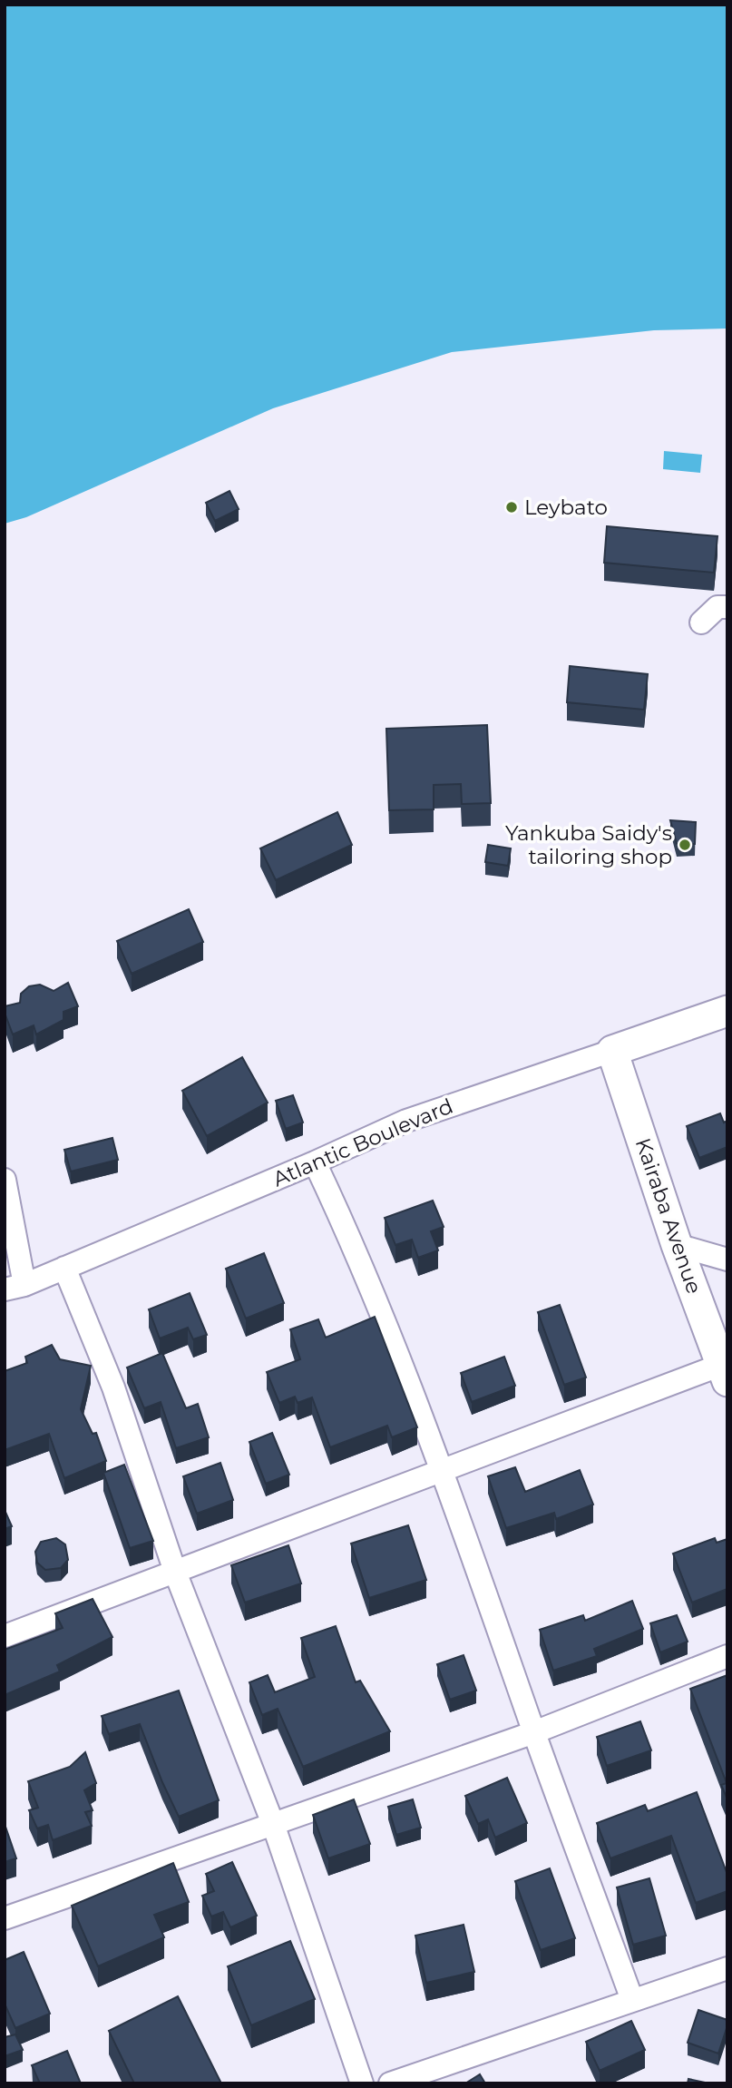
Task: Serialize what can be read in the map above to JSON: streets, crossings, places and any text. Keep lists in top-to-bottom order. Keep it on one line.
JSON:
{"streets":{"street":["Atlantic Boulevard","Kairaba Avenue"]},"crossings":[["Atlantic Boulevard","Kairaba Avenue"]],"places":["Leybato","Yankuba Saidy's tailoring shop"]}
